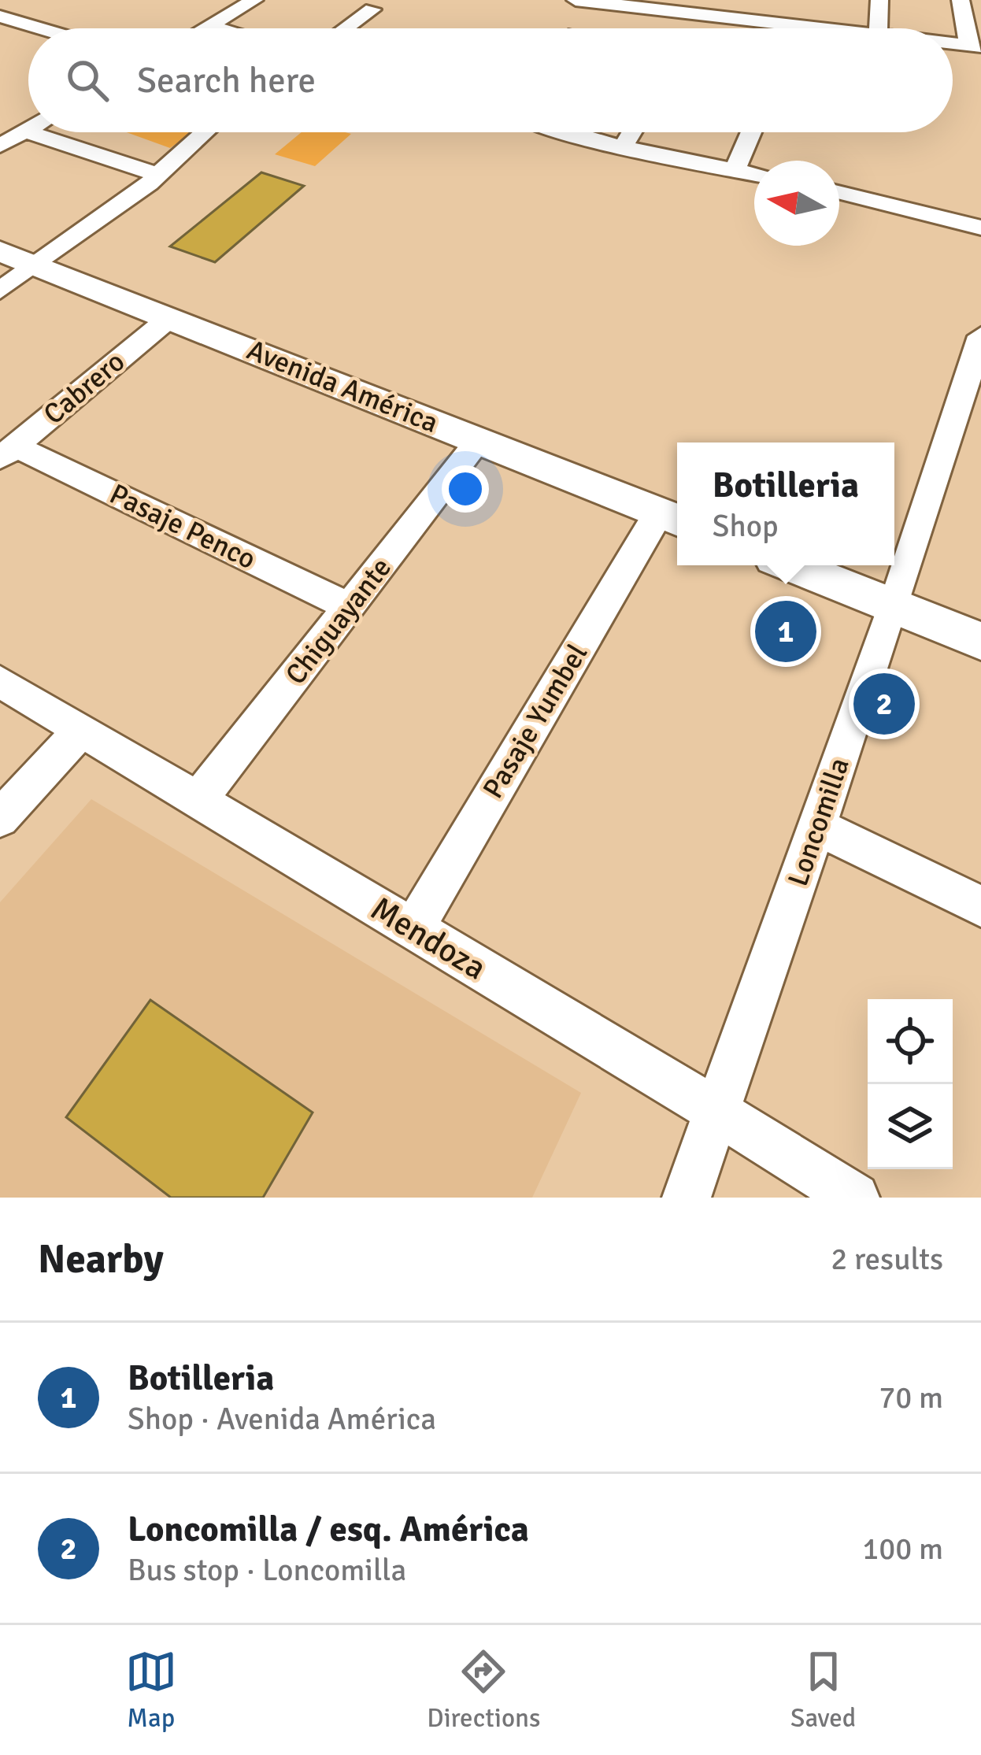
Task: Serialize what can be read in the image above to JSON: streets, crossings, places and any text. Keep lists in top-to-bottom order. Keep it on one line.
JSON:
{"streets":{"main road":["Avenida América"],"street":["Cabrero","Pasaje Penco","Chiguayante","Pasaje Yumbel","Loncomilla","Mendoza"]},"crossings":[["Avenida América","Cabrero"],["Avenida América","Chiguayante"],["Avenida América","Pasaje Yumbel"],["Cabrero","Pasaje Penco"],["Pasaje Penco","Chiguayante"],["Chiguayante","Mendoza"],["Pasaje Yumbel","Mendoza"],["Loncomilla","Mendoza"]],"north":"left","page":{"search":"Search here","popup":["Botilleria","Shop"],"pins":["1","2"],"heading":["Nearby","2 results"],"list":[{"mark":"1","name":"Botilleria","note":"Shop · Avenida América","value":"70 m"},{"mark":"2","name":"Loncomilla / esq. América","note":"Bus stop · Loncomilla","value":"100 m"}],"nav":["Map","Directions","Saved"]}}
